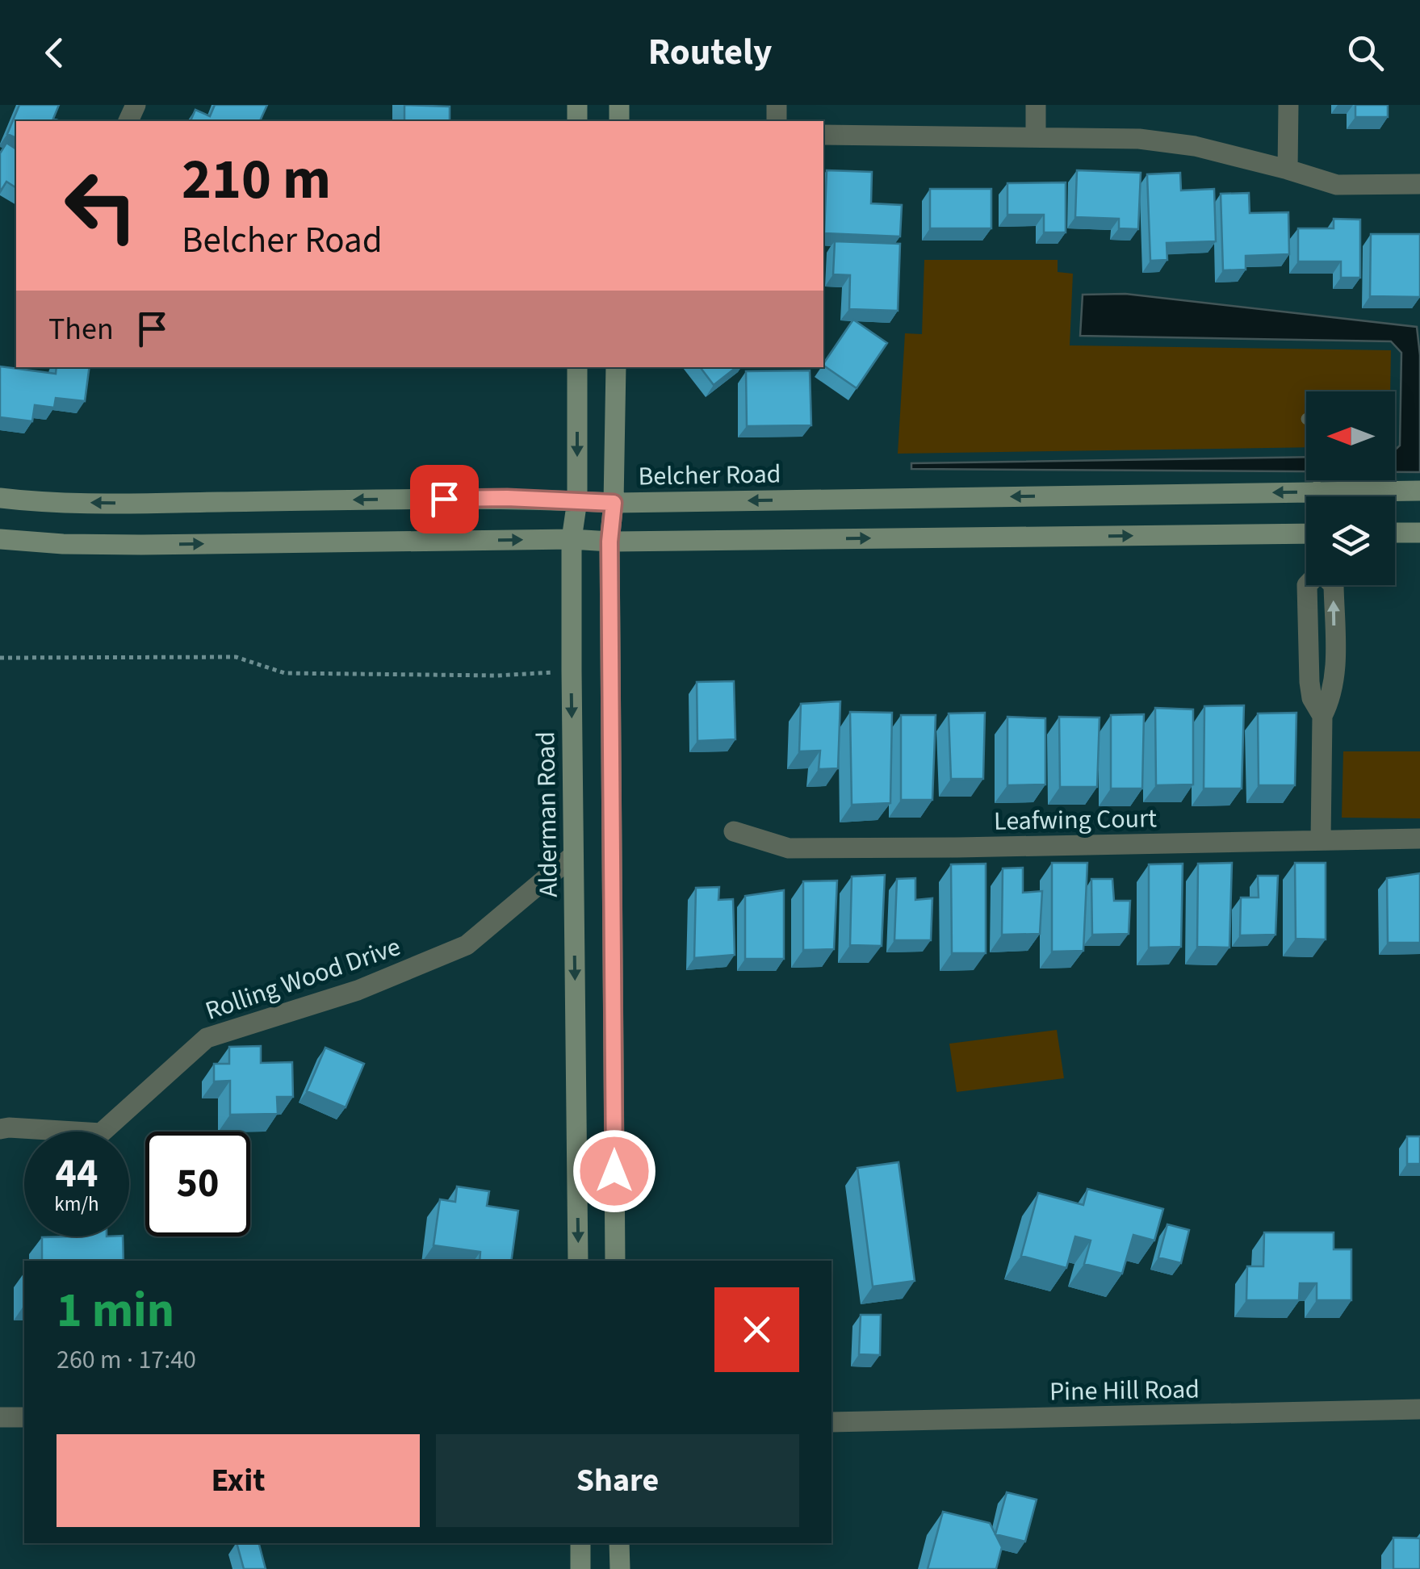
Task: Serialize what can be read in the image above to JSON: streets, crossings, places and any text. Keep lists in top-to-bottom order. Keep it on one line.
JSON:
{"streets":{"main road":["Belcher Road","Alderman Road"],"street":["Leafwing Court","Rolling Wood Drive","Pine Hill Road"]},"crossings":[["Belcher Road","Alderman Road"],["Alderman Road","Rolling Wood Drive"]],"north":"left","page":{"header":"Routely","turn":["210 m","Belcher Road"],"then":"Then","speed":"44 km/h","limit":"50","heading":["1 min","260 m · 17:40"],"buttons":["Exit","Share"]}}
